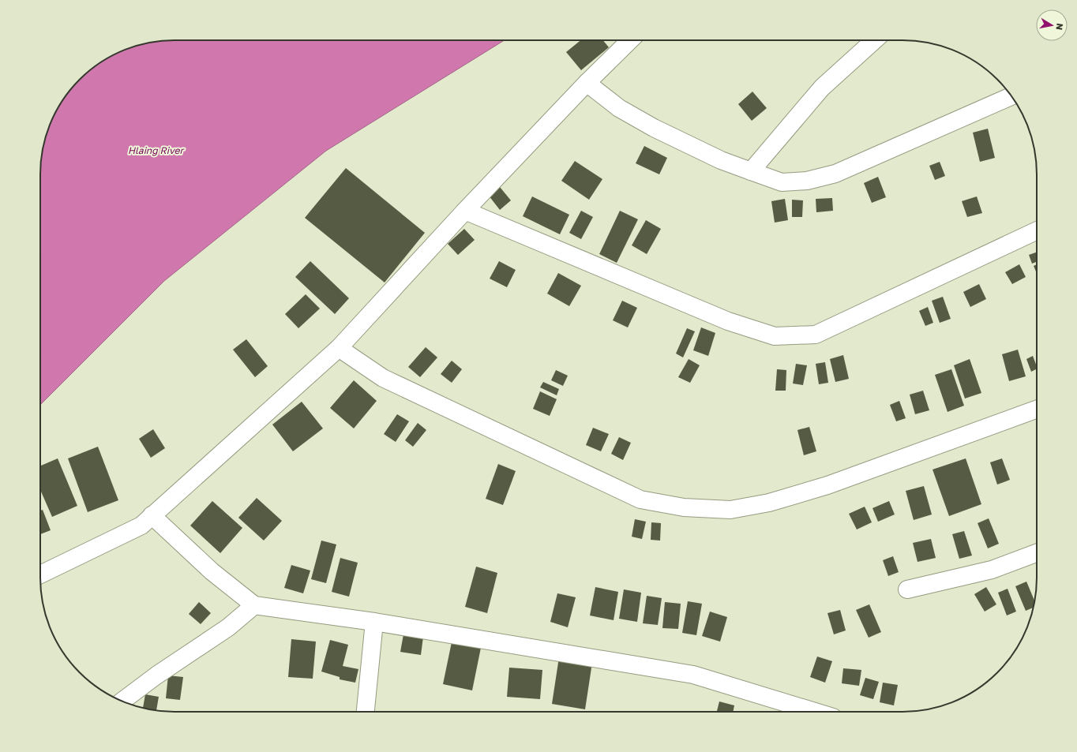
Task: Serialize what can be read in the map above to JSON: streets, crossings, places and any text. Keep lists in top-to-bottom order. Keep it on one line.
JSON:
{"water":["Hlaing River"],"north":"right"}
